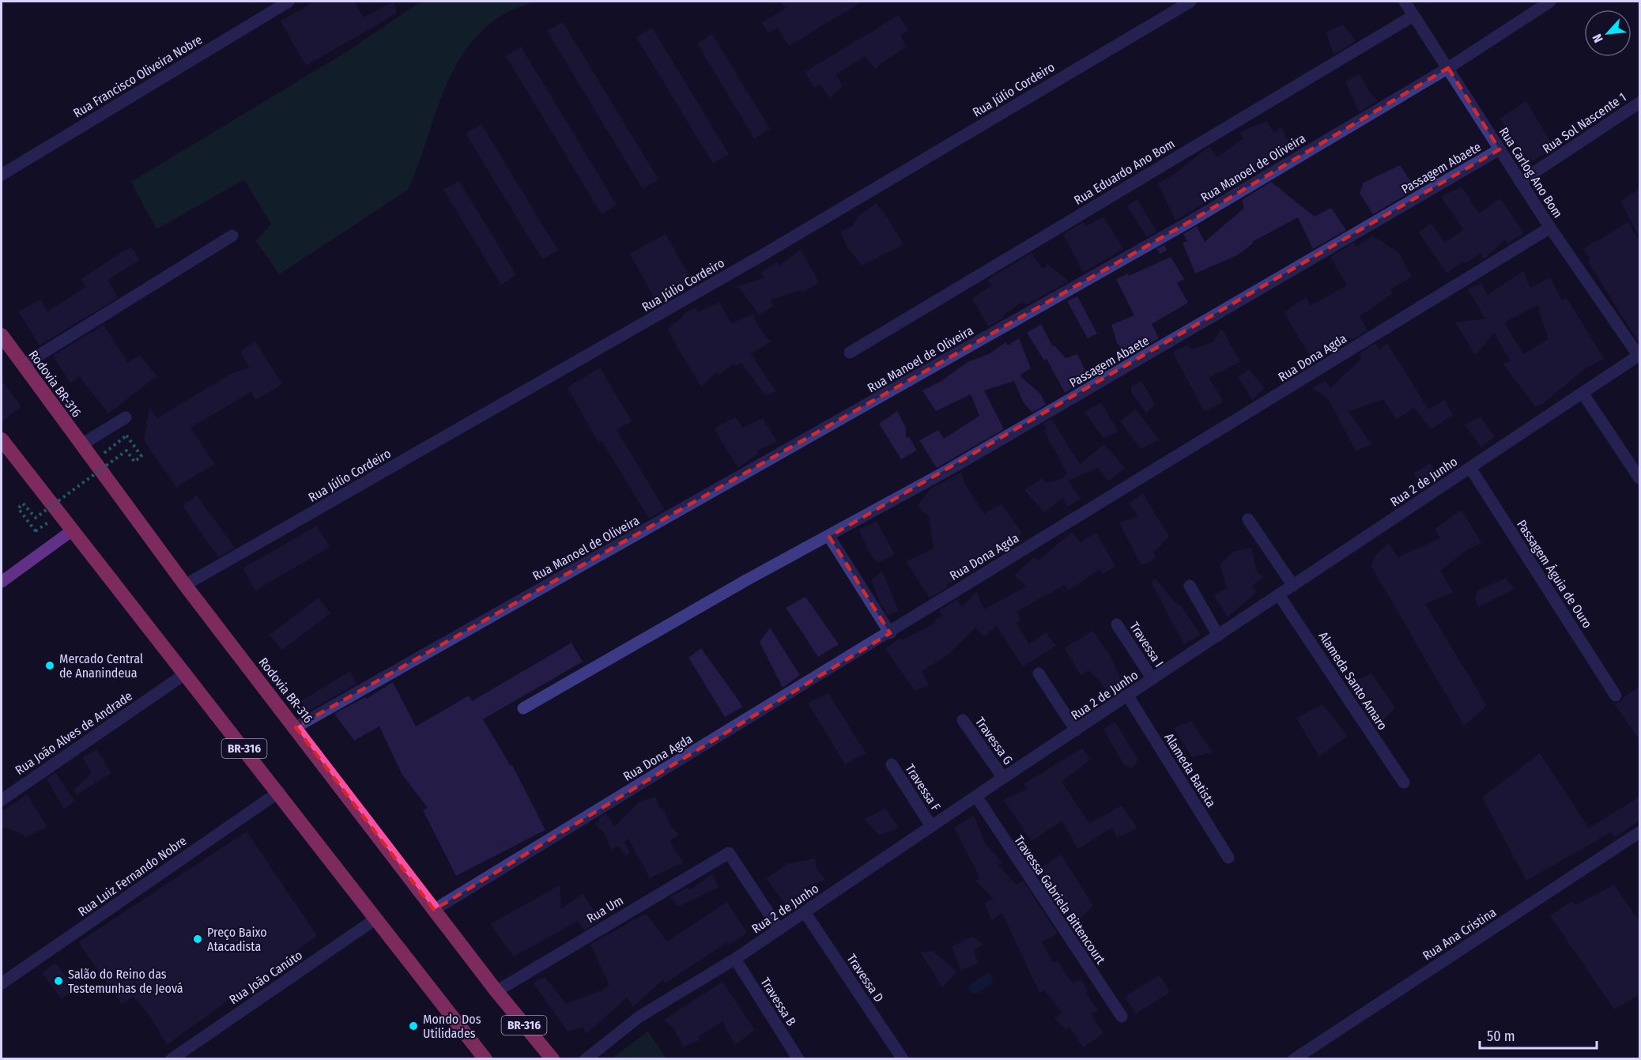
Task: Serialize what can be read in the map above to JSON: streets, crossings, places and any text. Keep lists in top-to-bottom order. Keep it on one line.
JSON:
{"streets":{"highway":["Rodovia BR-316","BR-316"],"street":["Rua Francisco Oliveira Nobre","Rua Júlio Cordeiro","Rua Sol Nascente 1","Rua Manoel de Oliveira","Passagem Abaete","Rua Eduardo Ano Bom","Rua Carlog Ano Bom","Rua Dona Agda","Rua 2 de Junho","Passagem Águia de Ouro","Travessa I","Alameda Santo Amaro","Rua João Alves de Andrade","Travessa G","Alameda Batista","Travessa F","Rua Luiz Fernando Nobre","Travessa Gabriela Bittencourt","Rua Um","Rua Ana Cristina","Rua João Canúto","Travessa D","Travessa B"]},"crossings":[["Rua Júlio Cordeiro","Rodovia BR-316"],["Rua Sol Nascente 1","Rua Carlog Ano Bom"],["Rua Manoel de Oliveira","Rua Carlog Ano Bom"],["Rua Manoel de Oliveira","Rodovia BR-316"],["Passagem Abaete","Rua Carlog Ano Bom"],["Rua Eduardo Ano Bom","Rua Carlog Ano Bom"],["Rua Carlog Ano Bom","Rua Dona Agda"],["Rua Carlog Ano Bom","Rua 2 de Junho"],["Rua Dona Agda","Rodovia BR-316"],["Rodovia BR-316","Rua Um"],["Rua 2 de Junho","Passagem Águia de Ouro"],["Rua 2 de Junho","Travessa I"],["Rua 2 de Junho","Alameda Santo Amaro"],["Rua 2 de Junho","Travessa G"],["Rua 2 de Junho","Alameda Batista"],["Rua 2 de Junho","Travessa F"],["Rua 2 de Junho","Travessa Gabriela Bittencourt"],["Rua 2 de Junho","Rua Um"],["Rua 2 de Junho","Travessa D"],["Rua 2 de Junho","Travessa B"],["Rua João Alves de Andrade","BR-316"],["BR-316","Rua Luiz Fernando Nobre"],["BR-316","Rua João Canúto"]],"places":["Mercado Central de Ananindeua","Preço Baixo Atacadista","Salão do Reino das Testemunhas de Jeová","Mondo Dos Utilidades"],"scale_bar":"50 m","north":"bottom left"}
